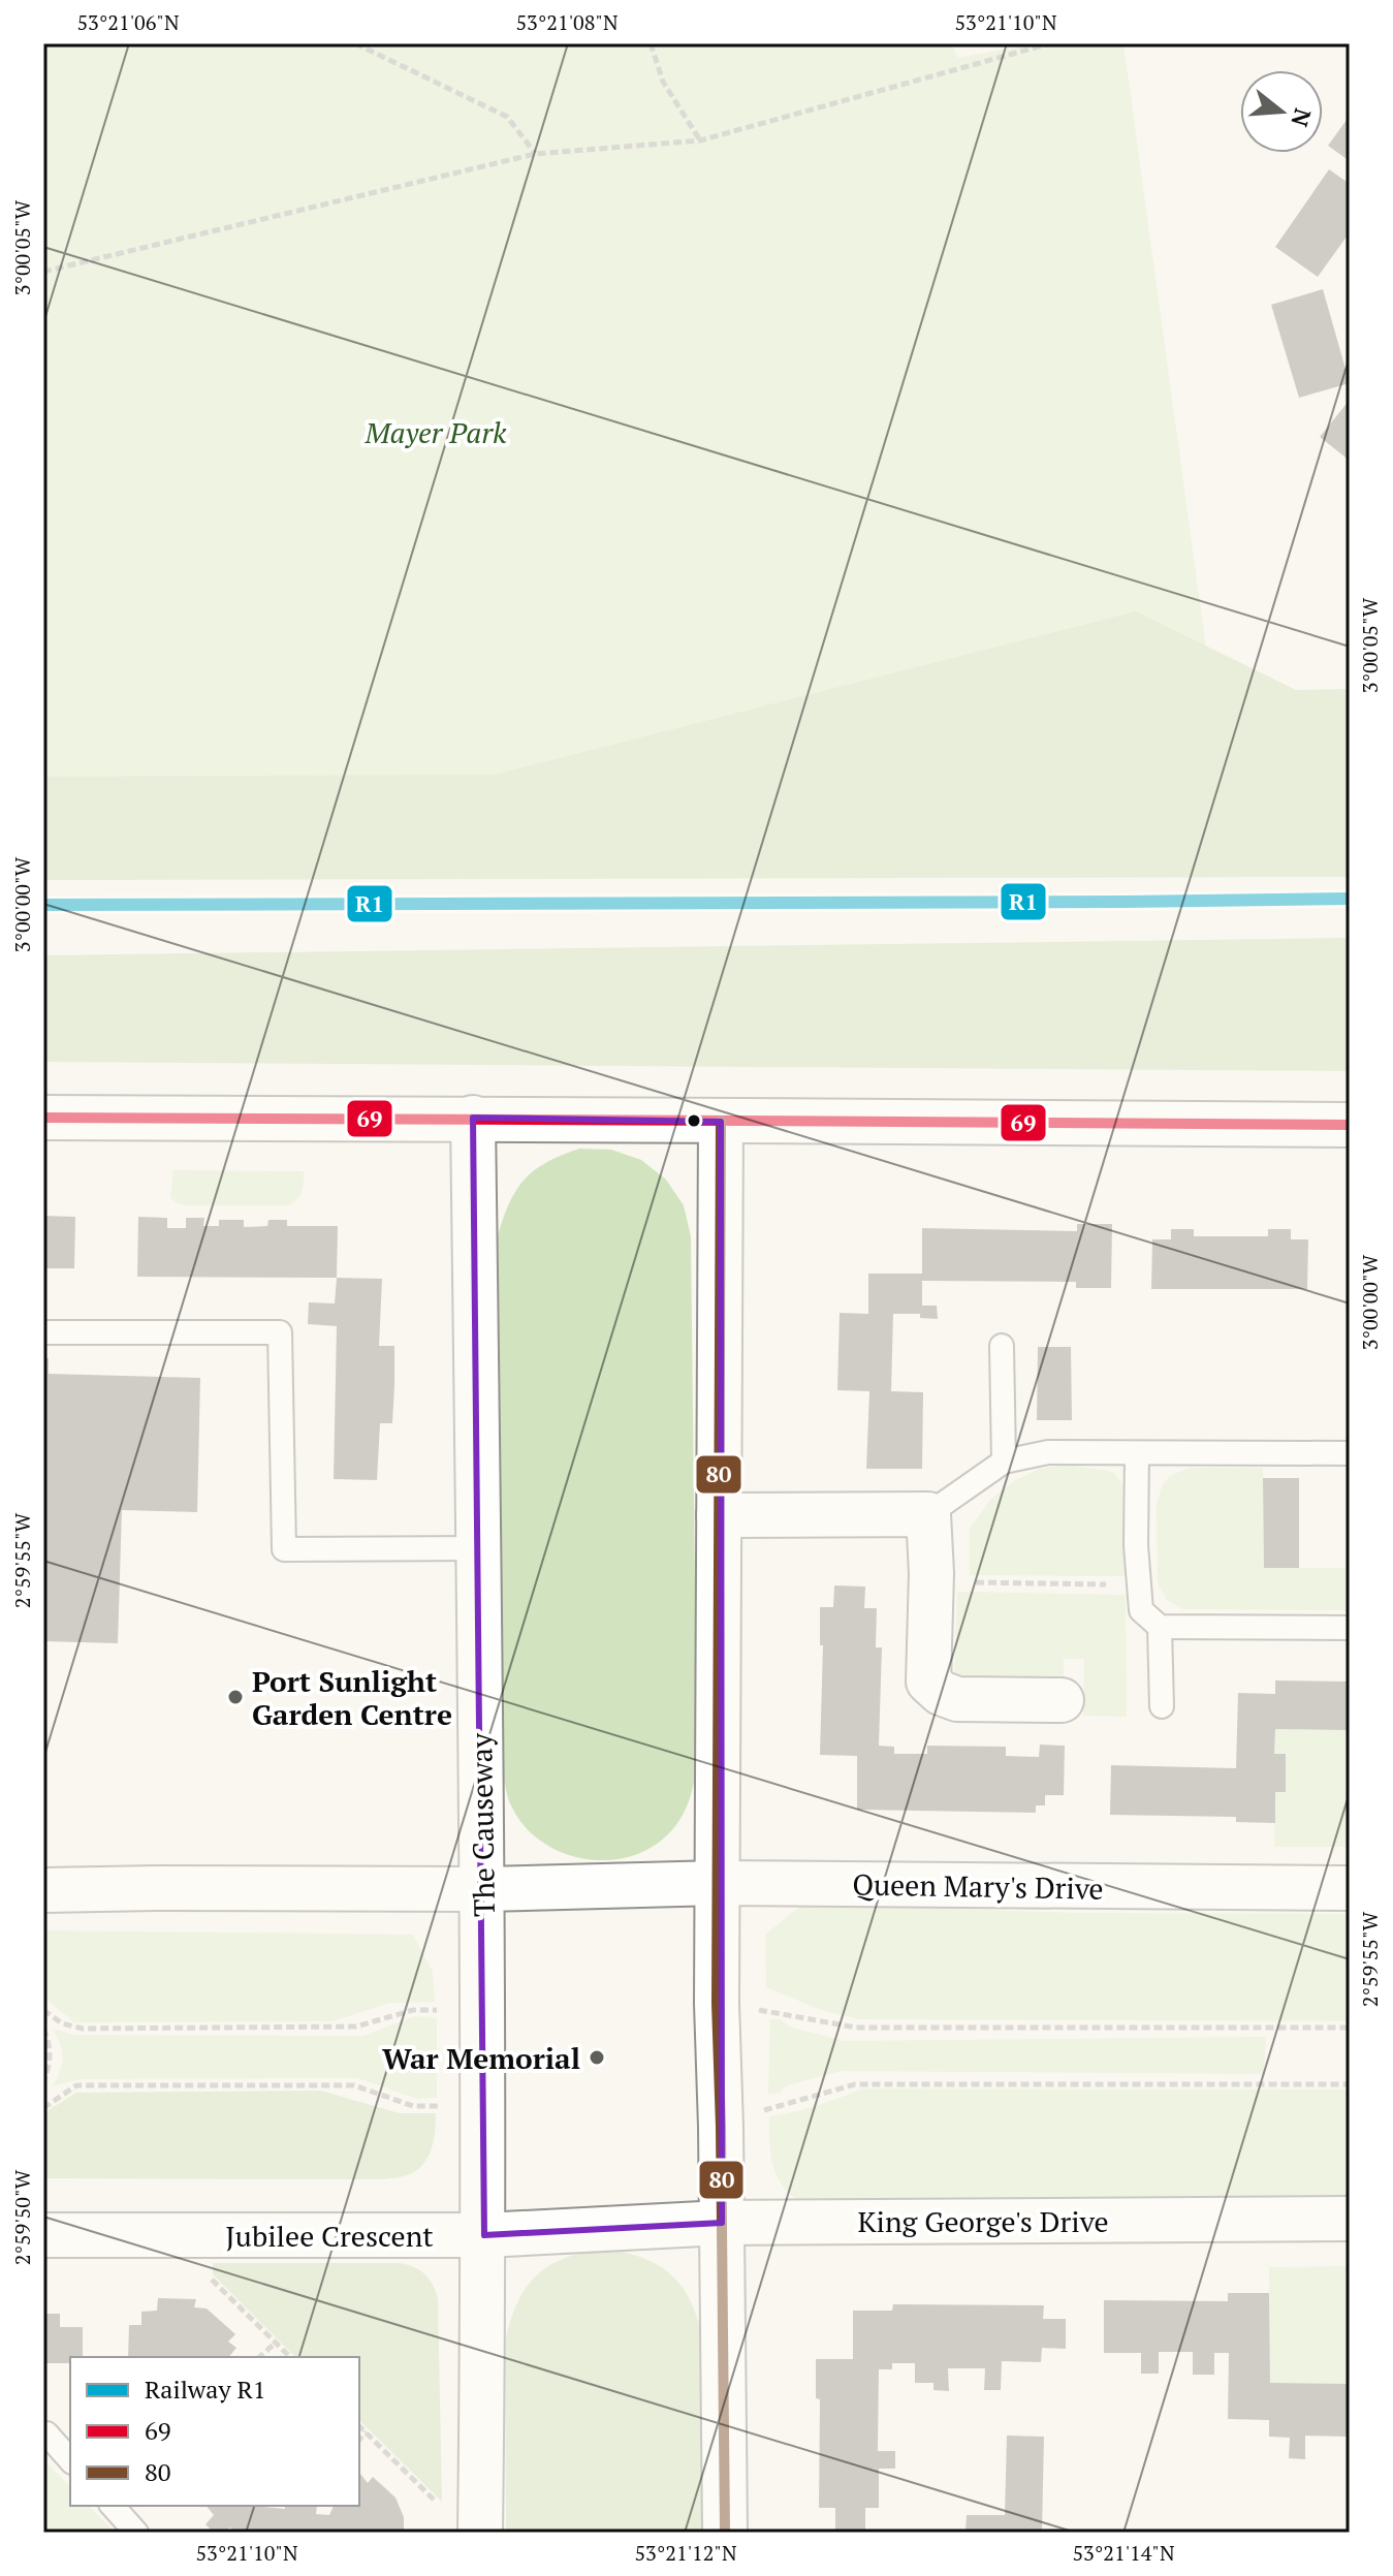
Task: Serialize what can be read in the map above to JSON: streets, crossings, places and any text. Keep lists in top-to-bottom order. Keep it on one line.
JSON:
{"streets":{"street":["The Causeway","Queen Mary's Drive","King George's Drive","Jubilee Crescent"]},"crossings":[["The Causeway","Queen Mary's Drive"],["The Causeway","Jubilee Crescent"],["King George's Drive","Jubilee Crescent"]],"parks":["Mayer Park"],"places":["Port Sunlight Garden Centre","War Memorial"],"lines":["rail line R1","transit line 69","transit line 80"],"legend":["Railway R1","69","80"],"north":"right","coordinates":["53°21'06\"N","53°21'08\"N","53°21'10\"N","3°00'05\"W","3°00'00\"W","2°59'55\"W","2°59'50\"W","53°21'12\"N","53°21'14\"N"]}
